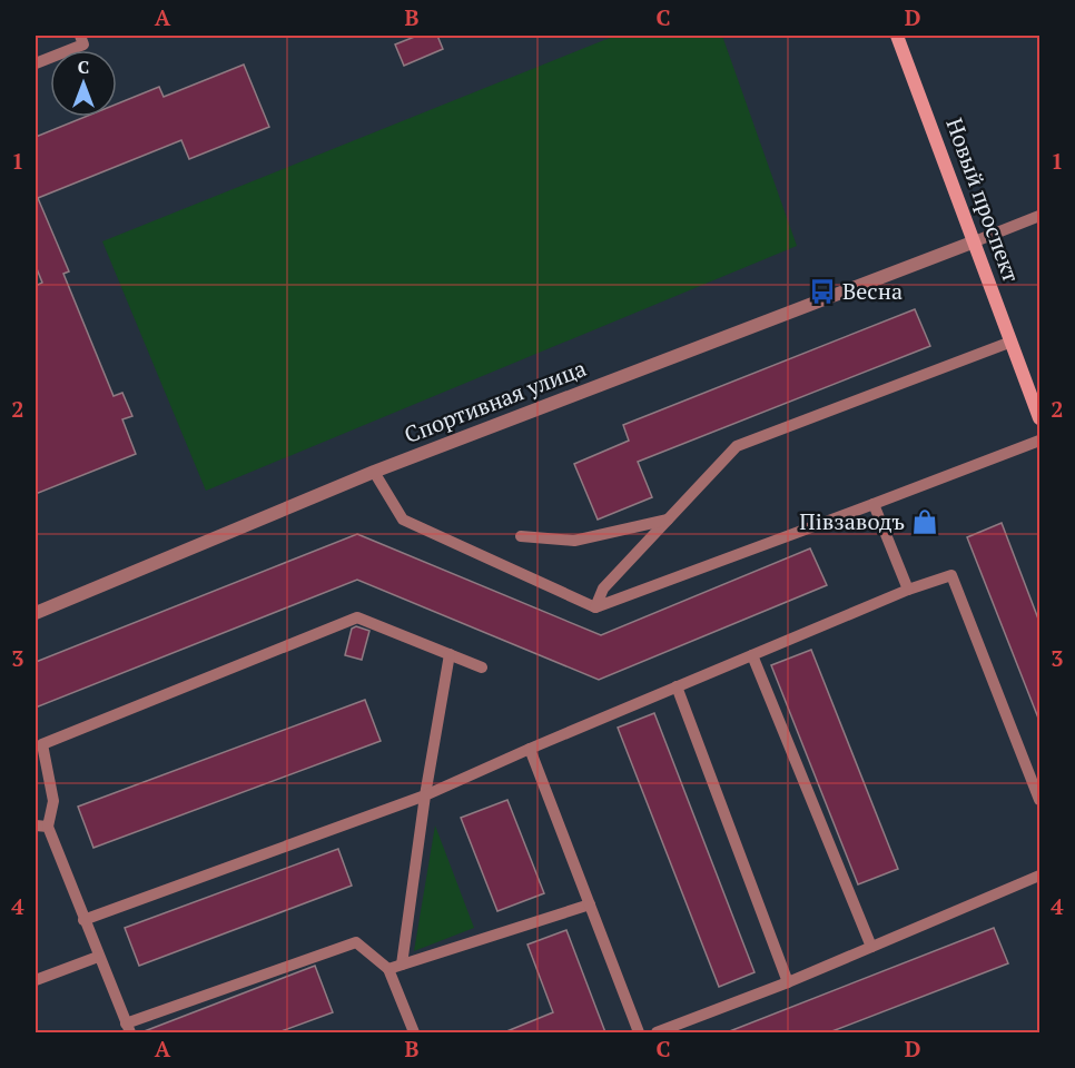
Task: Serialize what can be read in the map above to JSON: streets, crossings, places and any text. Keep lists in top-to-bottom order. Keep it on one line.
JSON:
{"streets":{"street":["Новый проспект","Спортивная улица"]},"crossings":[["Новый проспект","Спортивная улица"]],"places":{"bus stop":["Весна"],"shop":["Півзаводъ"]},"north":"top","grid":{"columns":["A","B","C","D"],"rows":["1","2","3","4"]}}
